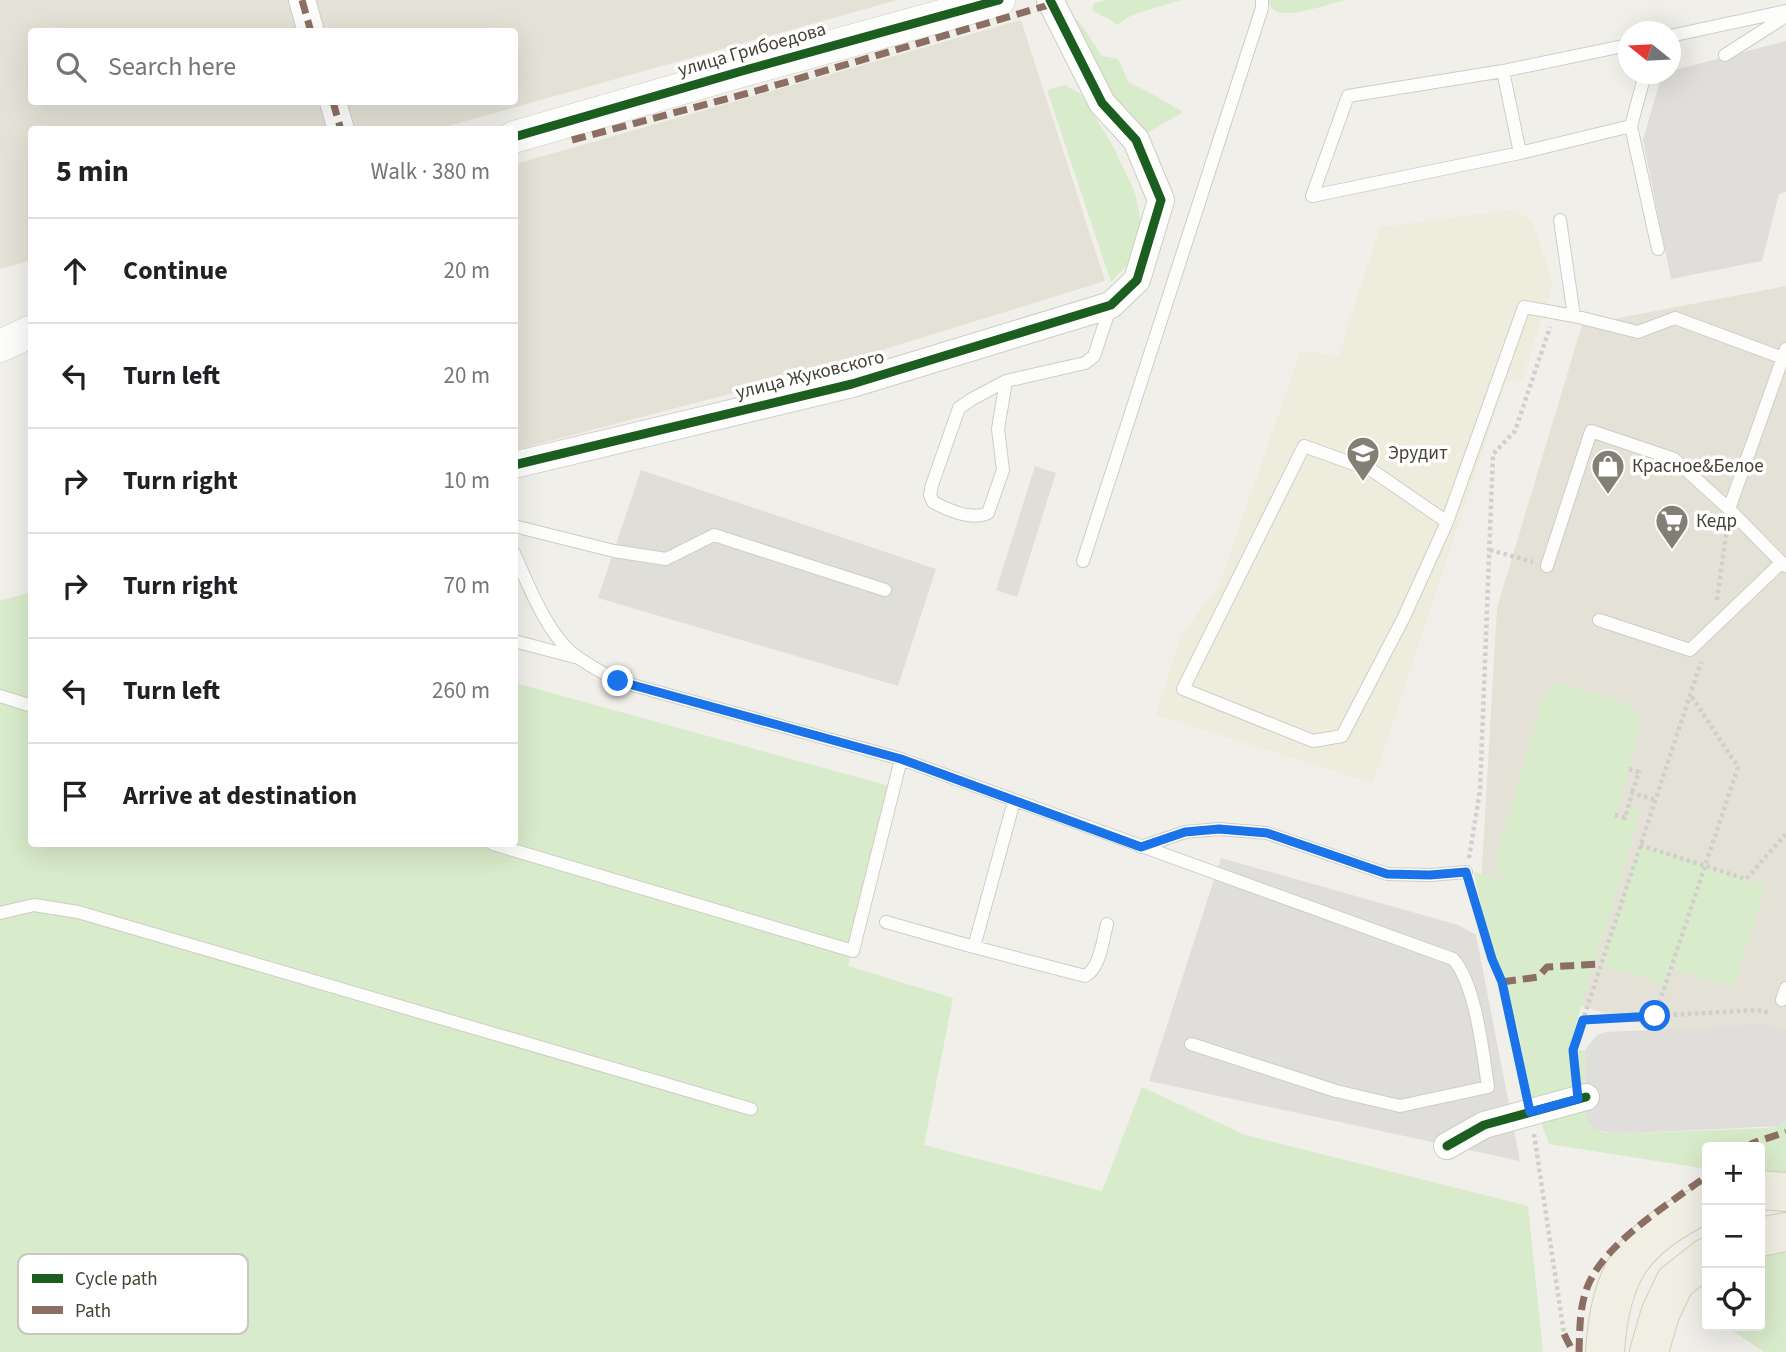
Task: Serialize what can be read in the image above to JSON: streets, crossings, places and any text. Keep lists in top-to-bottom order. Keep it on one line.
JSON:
{"streets":{"street":["улица Грибоедова","улица Жуковского"]},"places":{"school or university":["Эрудит"],"shop":["Красное&Белое"],"supermarket":["Кедр"]},"legend":["Cycle path","Path"],"north":"left","page":{"search":"Search here","heading":["5 min","Walk · 380 m"],"list":[["Continue","20 m"],["Turn left","20 m"],["Turn right","10 m"],["Turn right","70 m"],["Turn left","260 m"],"Arrive at destination"],"map_buttons":["+","−"]}}
